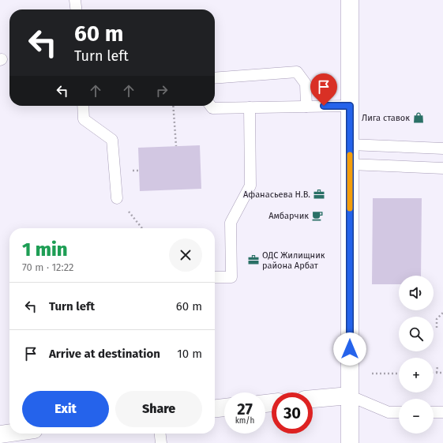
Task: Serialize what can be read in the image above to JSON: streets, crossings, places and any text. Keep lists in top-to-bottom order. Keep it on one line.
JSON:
{"places":{"shop":["Лига ставок"],"office":["Афанасьева Н.В.","ОДС Жилищник района Арбат"],"cafe":["Амбарчик"]},"page":{"turn":["60 m","Turn left"],"heading":["1 min","70 m · 12:22"],"map_buttons":["+","−"],"list":[{"name":"Turn left","value":"60 m"},{"name":"Arrive at destination","value":"10 m"}],"buttons":["Exit","Share"],"speed":"27 km/h","limit":"30"}}
